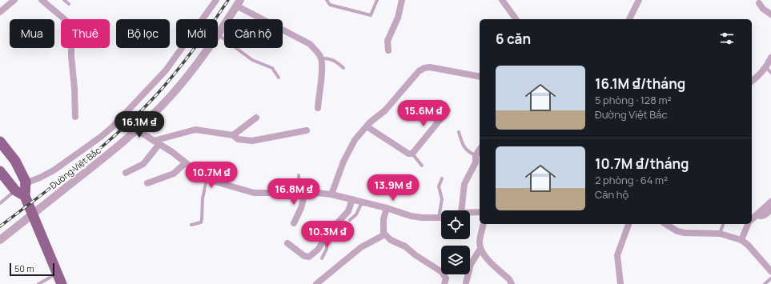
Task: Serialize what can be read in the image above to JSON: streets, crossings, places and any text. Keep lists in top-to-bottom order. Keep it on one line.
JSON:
{"streets":{"street":["Đường Việt Bắc"]},"scale_bar":"50 m","page":{"chip":["Mua","Thuê","Bộ lọc","Mới","Căn hộ"],"heading":"6 căn","list":[{"name":"16.1M ₫/tháng","note":"5 phòng · 128 m² · Đường Việt Bắc"},{"name":"10.7M ₫/tháng","note":"2 phòng · 64 m² · Căn hộ"}],"price":["15.6M ₫","16.1M ₫","10.7M ₫","13.9M ₫","16.8M ₫","10.3M ₫"],"scale":"50 m"}}
